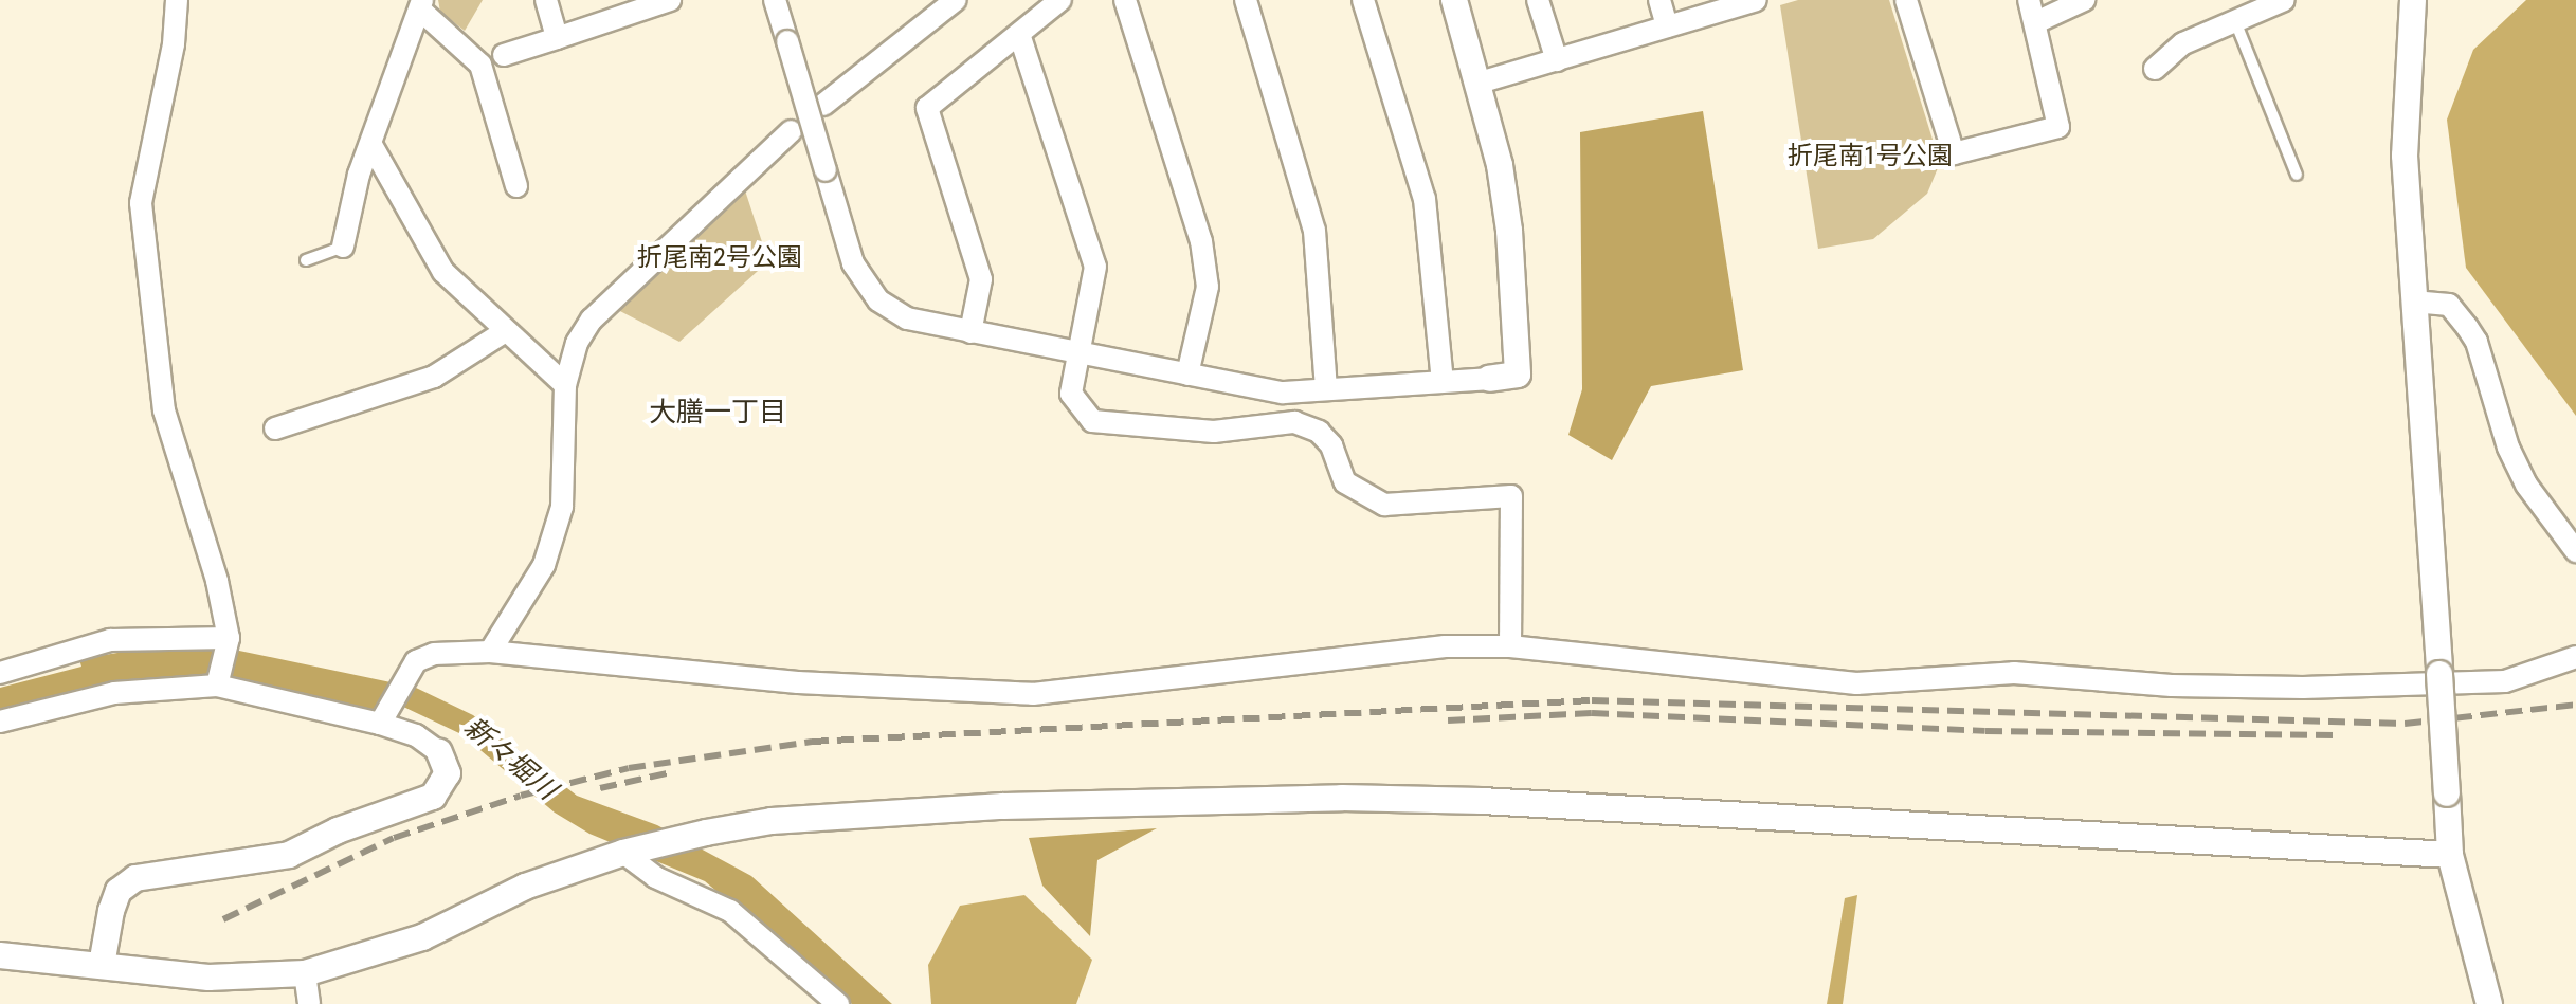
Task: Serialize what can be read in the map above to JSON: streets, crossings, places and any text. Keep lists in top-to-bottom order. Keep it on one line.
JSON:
{"districts":["大膳一丁目"],"water":["新々堀川"],"parks":["折尾南1号公園","折尾南2号公園"]}
